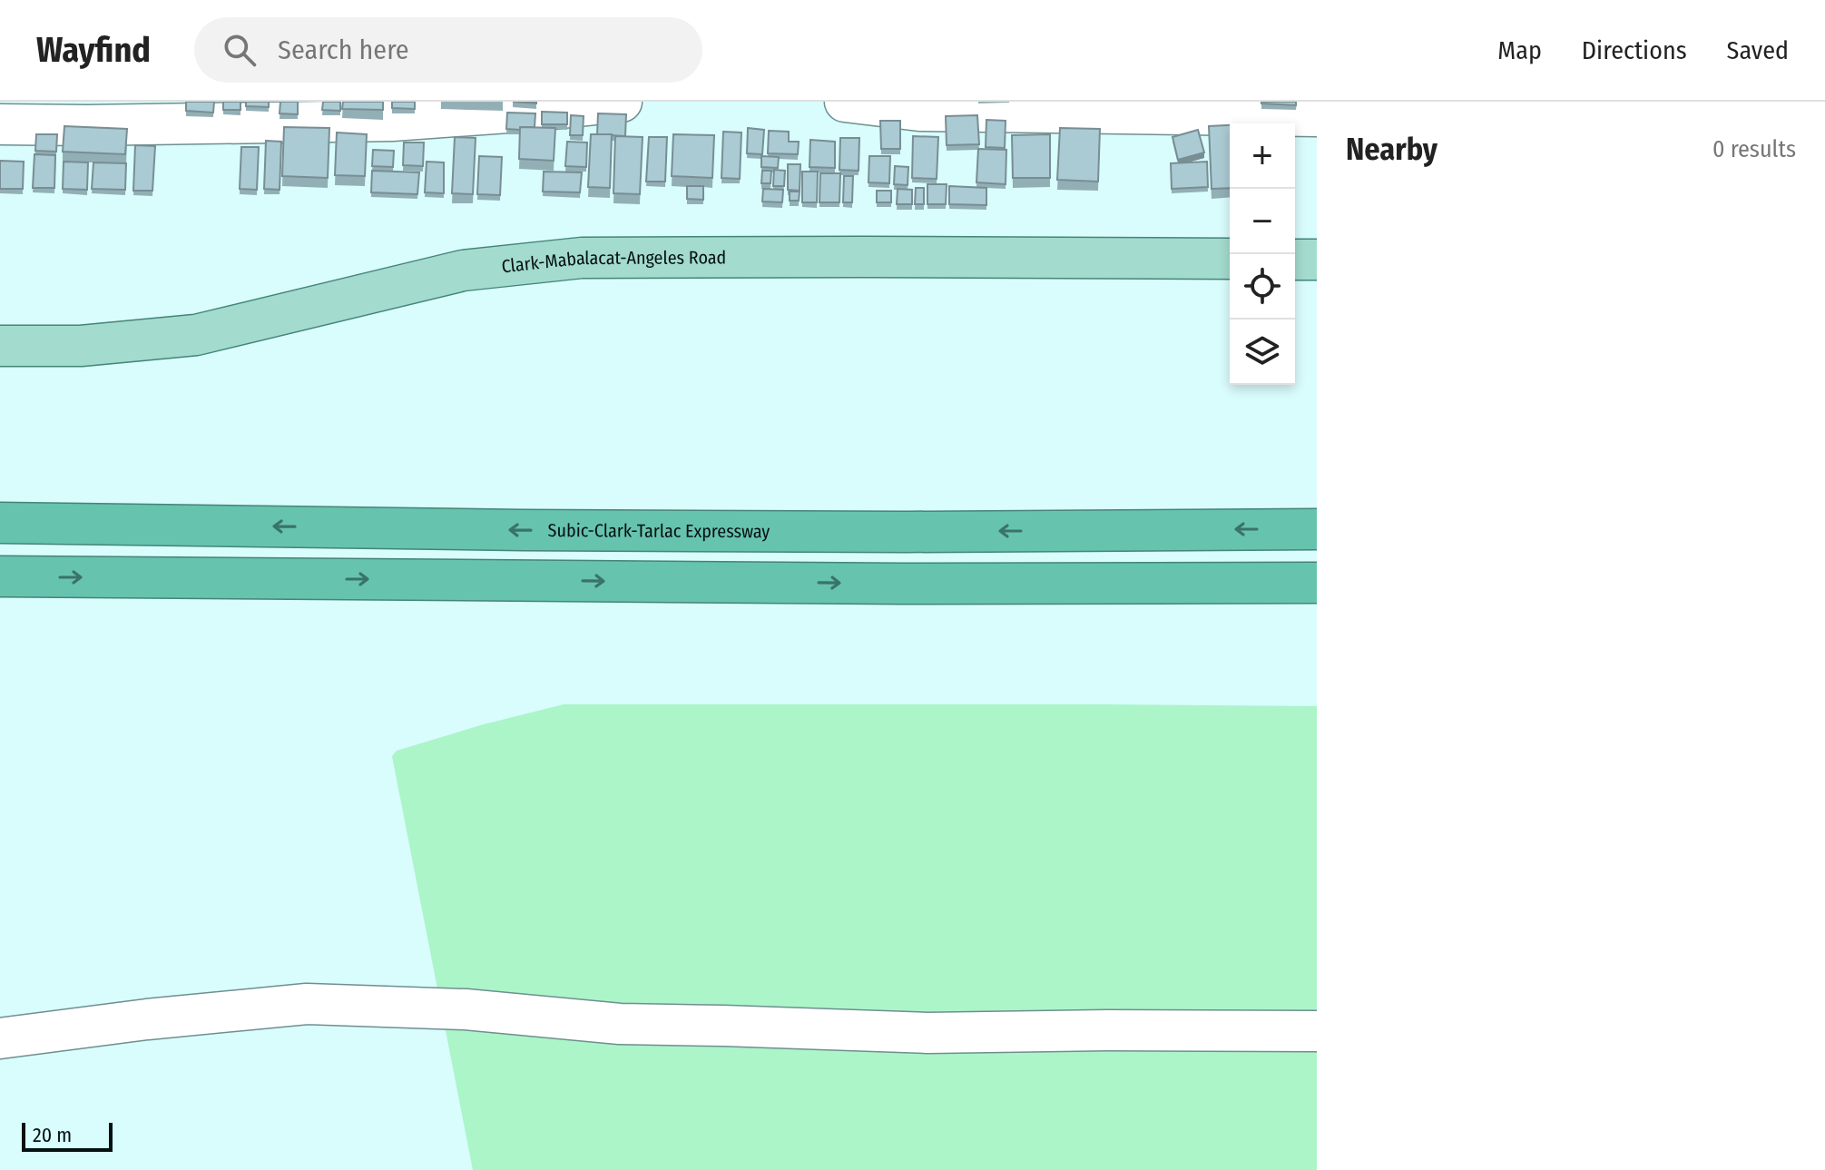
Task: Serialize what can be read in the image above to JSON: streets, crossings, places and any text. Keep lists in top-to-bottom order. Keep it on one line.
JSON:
{"streets":{"highway":["Subic-Clark-Tarlac Expressway"],"main road":["Clark-Mabalacat-Angeles Road"]},"scale_bar":"20 m","page":{"header":"Wayfind","search":"Search here","nav":["Map","Directions","Saved"],"heading":["Nearby","0 results"],"map_buttons":["+","−"],"scale":"20 m"}}
